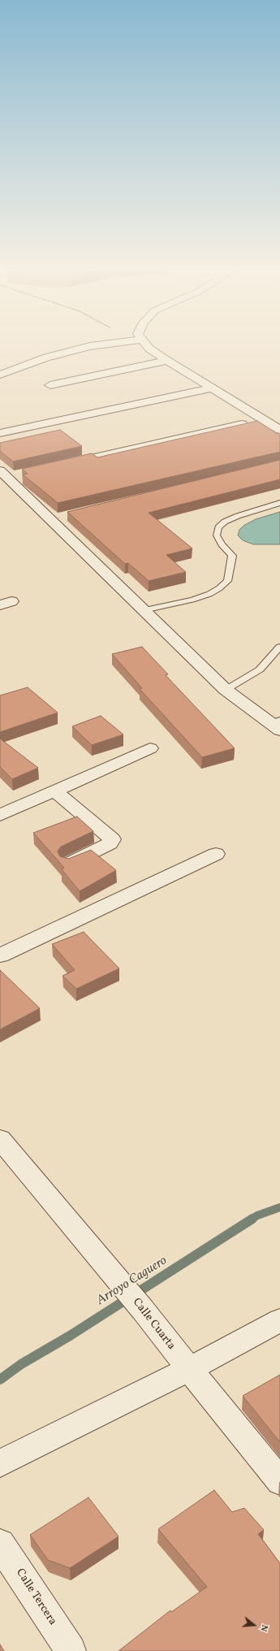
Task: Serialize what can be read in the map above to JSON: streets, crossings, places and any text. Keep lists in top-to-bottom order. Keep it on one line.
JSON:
{"streets":{"street":["Calle Cuarta","Calle Tercera"]},"water":["Arroyo Caguero"],"north":"right"}
